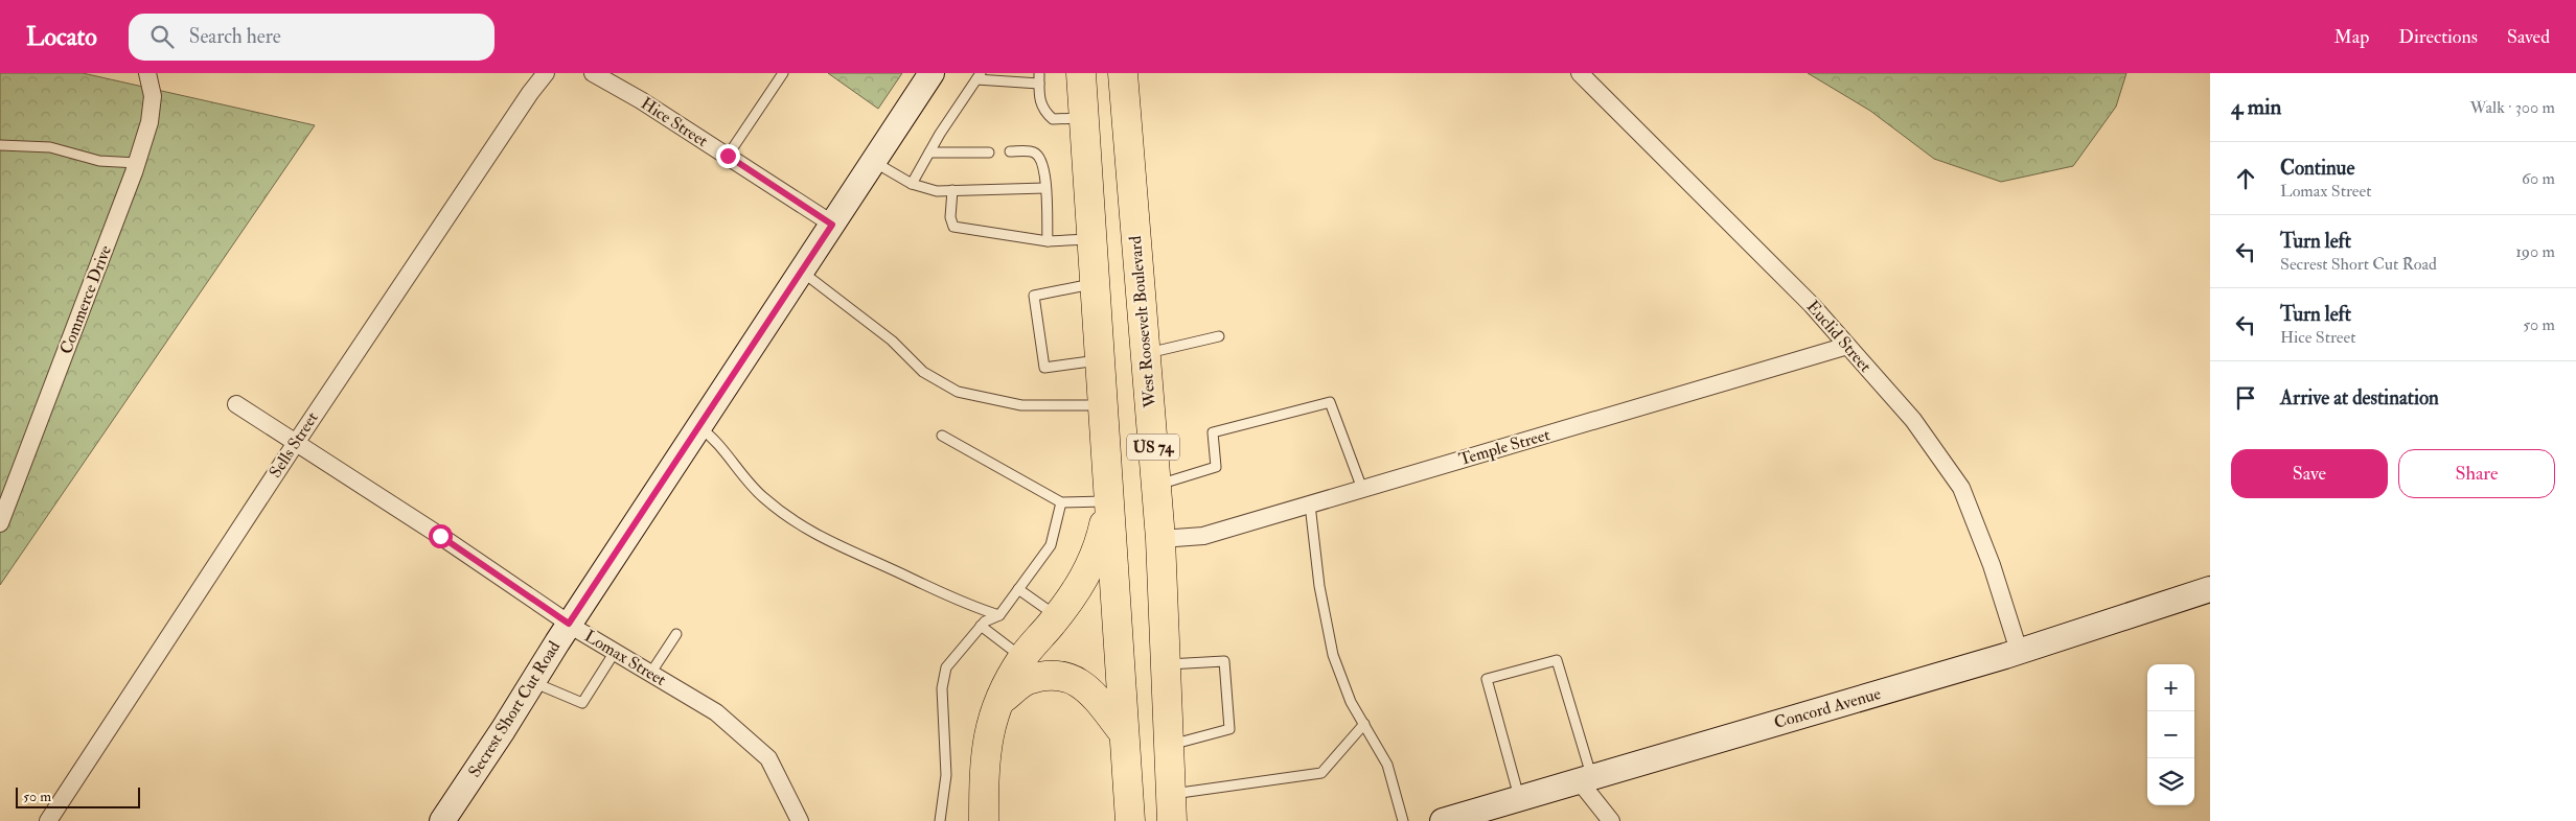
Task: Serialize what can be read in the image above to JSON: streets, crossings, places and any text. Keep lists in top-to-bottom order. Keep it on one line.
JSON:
{"streets":{"highway":["West Roosevelt Boulevard","US 74"],"street":["Hice Street","Commerce Drive","Euclid Street","Sells Street","Temple Street","Lomax Street","Concord Avenue","Secrest Short Cut Road"]},"crossings":[["Hice Street","Secrest Short Cut Road"],["West Roosevelt Boulevard","Temple Street"],["Euclid Street","Temple Street"],["Euclid Street","Concord Avenue"],["Sells Street","Lomax Street"],["Lomax Street","Secrest Short Cut Road"]],"scale_bar":"50 m","page":{"header":"Locato","search":"Search here","nav":["Map","Directions","Saved"],"heading":["4 min","Walk · 300 m"],"list":[["Continue","Lomax Street","60 m"],["Turn left","Secrest Short Cut Road","190 m"],["Turn left","Hice Street","50 m"],"Arrive at destination"],"buttons":["Save","Share"],"map_buttons":["+","−"],"scale":"50 m"}}
